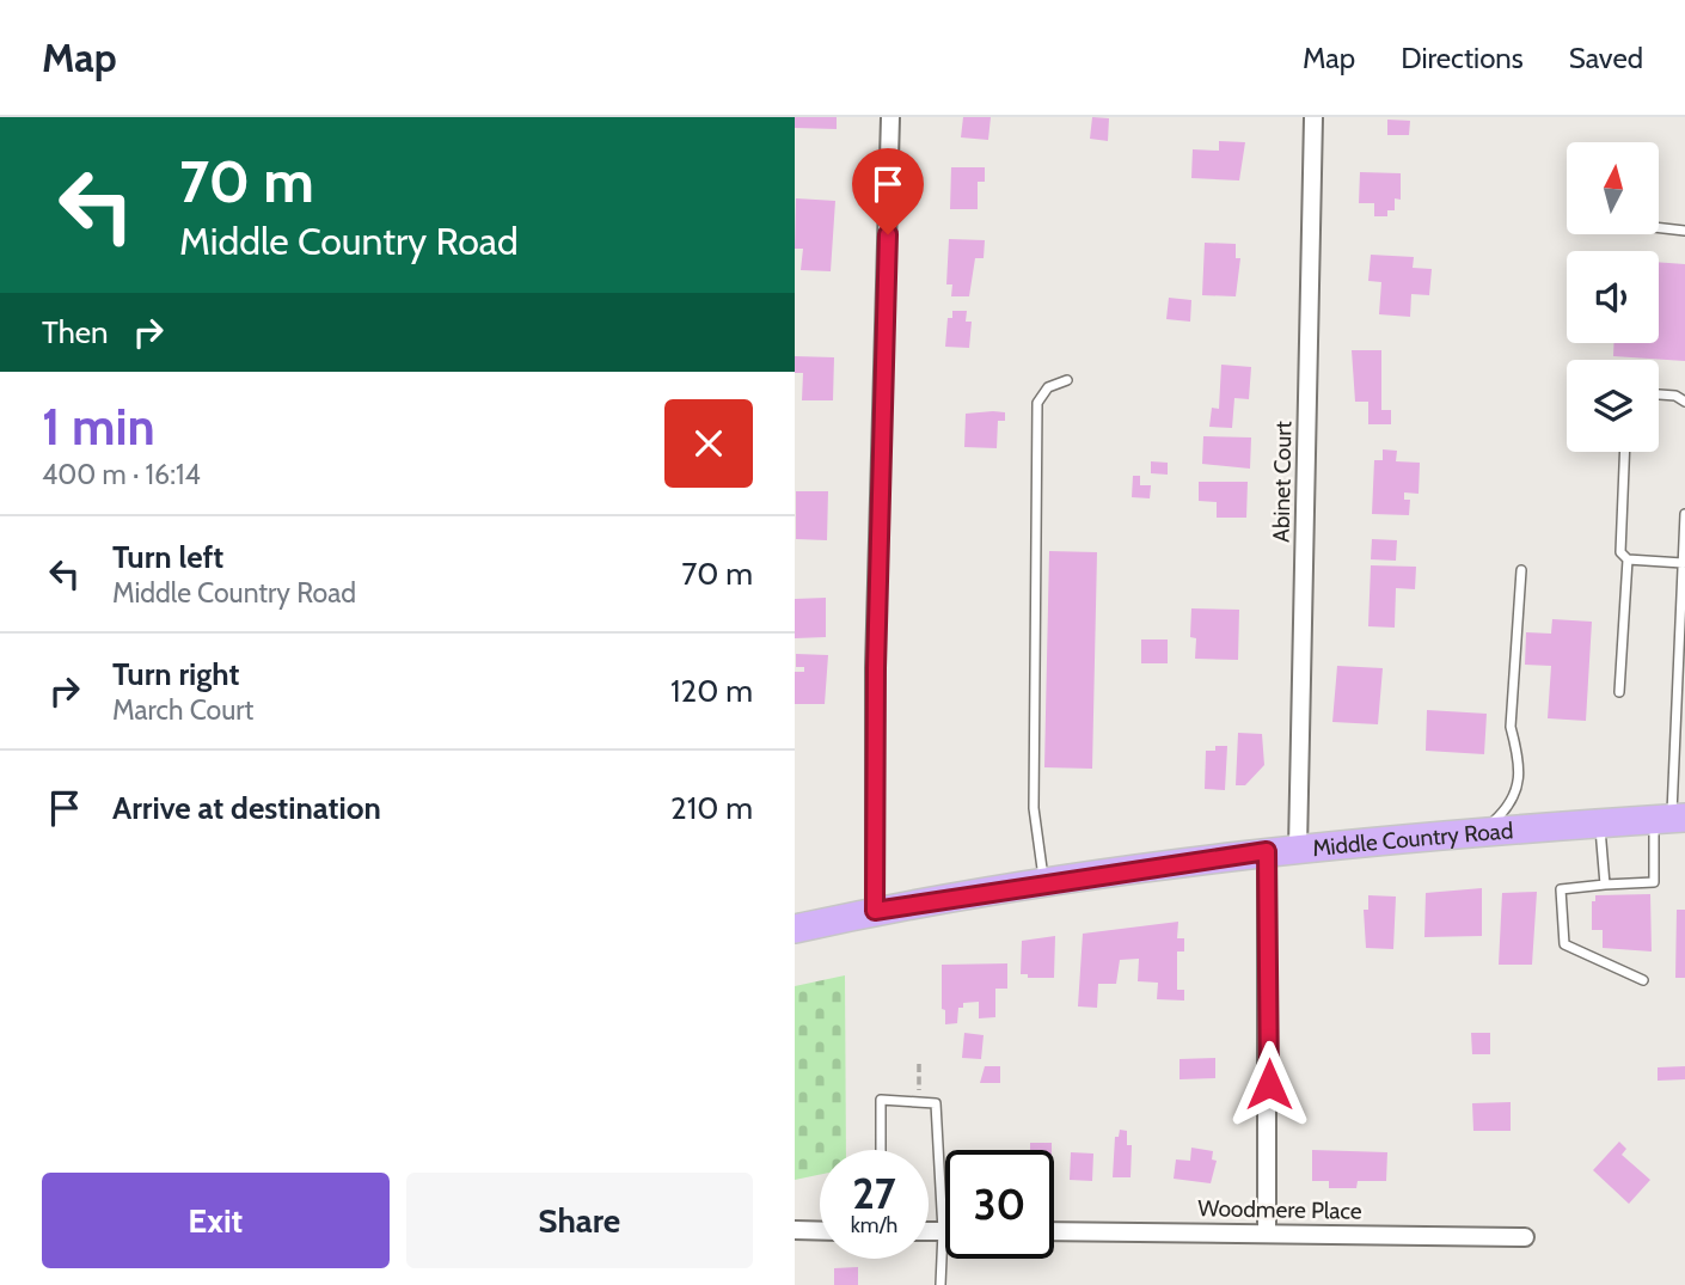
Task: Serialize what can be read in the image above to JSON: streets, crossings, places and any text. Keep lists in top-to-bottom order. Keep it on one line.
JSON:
{"streets":{"main road":["Middle Country Road"],"street":["Abinet Court","Woodmere Place"]},"crossings":[["Abinet Court","Middle Country Road"]],"north":"top","page":{"header":"Map","nav":["Map","Directions","Saved"],"turn":["70 m","Middle Country Road"],"then":"Then","heading":["1 min","400 m · 16:14"],"list":[{"name":"Turn left","note":"Middle Country Road","value":"70 m"},{"name":"Turn right","note":"March Court","value":"120 m"},{"name":"Arrive at destination","value":"210 m"}],"speed":"27 km/h","limit":"30","buttons":["Exit","Share"]}}
